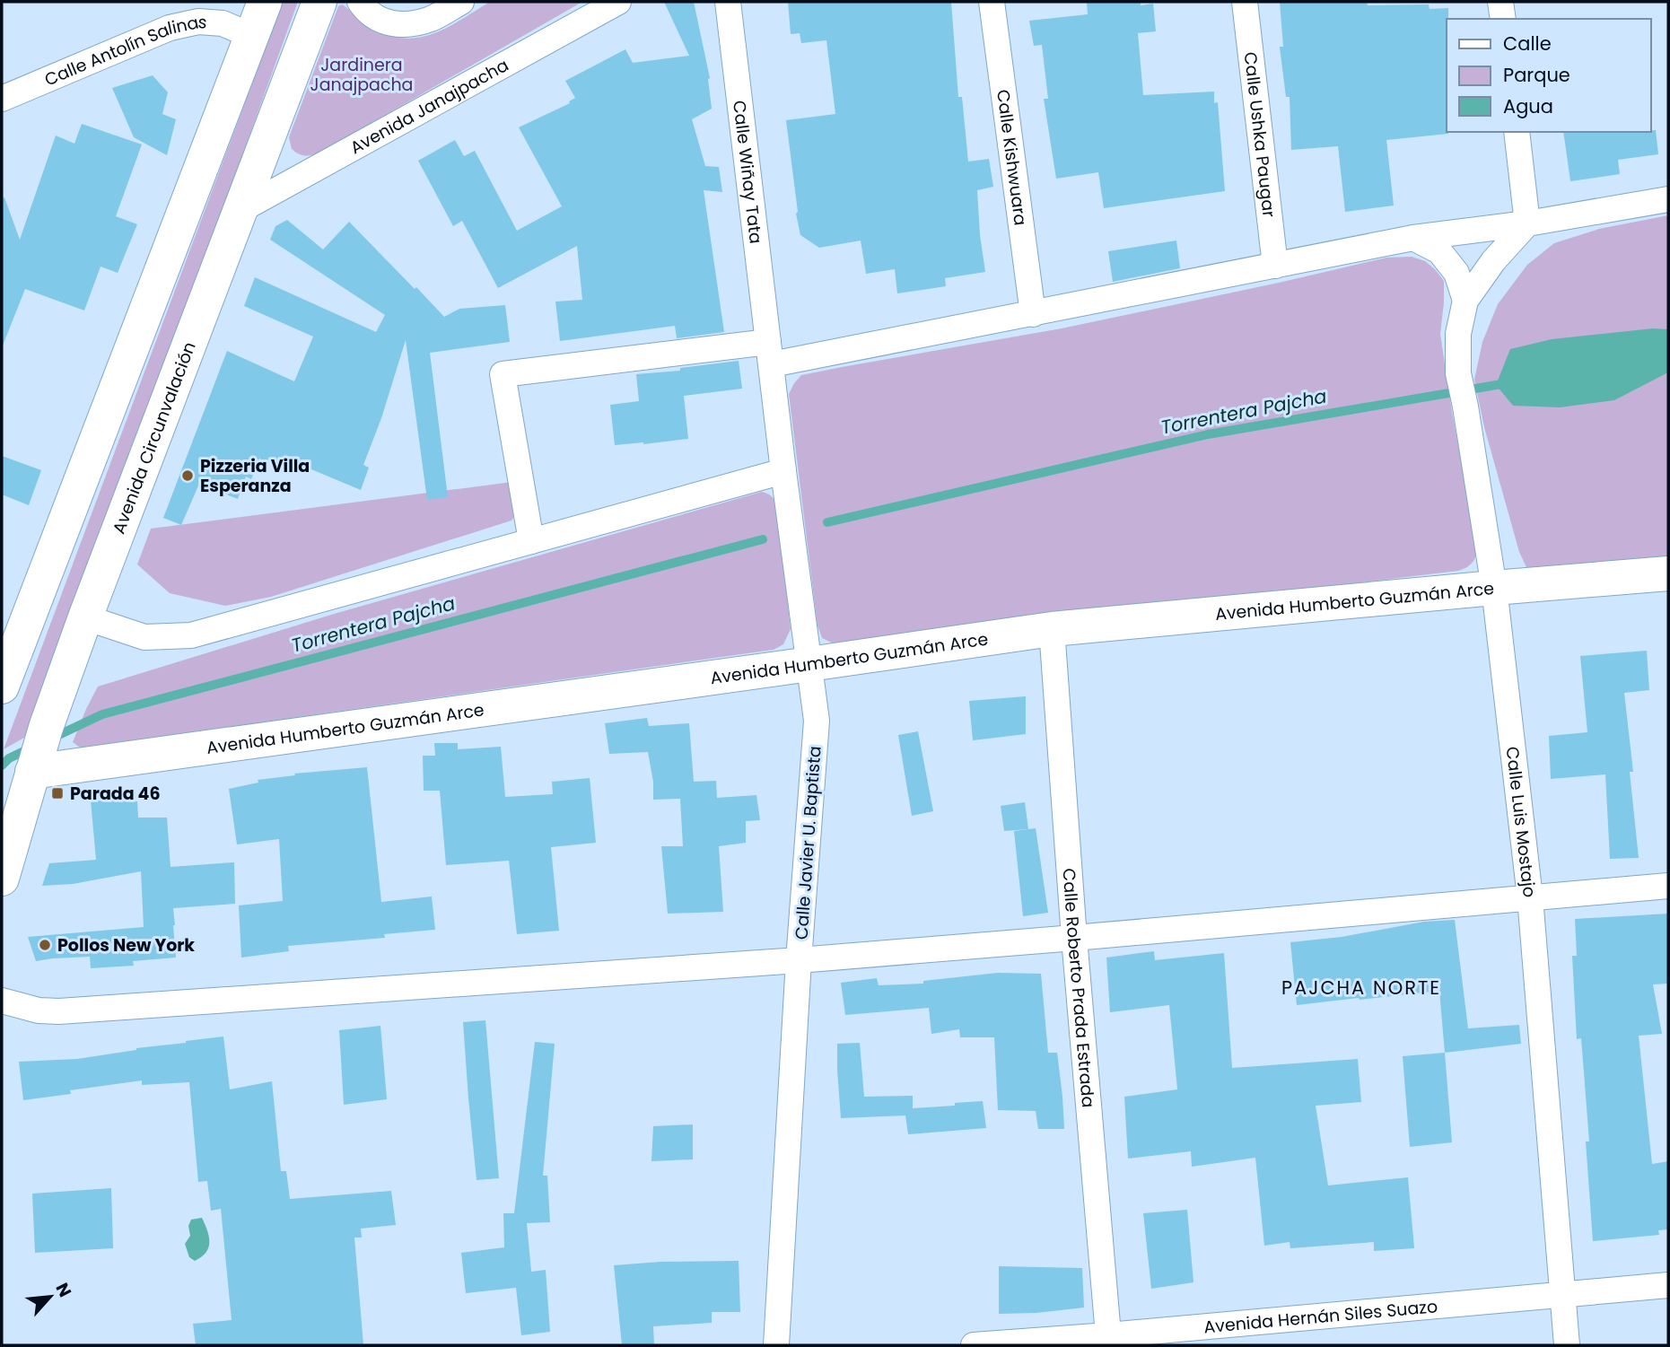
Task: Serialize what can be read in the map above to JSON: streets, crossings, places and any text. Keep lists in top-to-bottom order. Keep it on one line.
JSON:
{"streets":{"main road":["Avenida Circunvalación","Avenida Humberto Guzmán Arce"],"street":["Calle Antolín Salinas","Avenida Janajpacha","Calle Ushka Paugar","Calle Kishwuara","Calle Wiñay Tata","Calle Luis Mostajo","Calle Javier U. Baptista","Calle Roberto Prada Estrada","Avenida Hernán Siles Suazo"]},"crossings":[["Avenida Janajpacha","Avenida Circunvalación"],["Calle Wiñay Tata","Calle Javier U. Baptista"],["Avenida Circunvalación","Avenida Humberto Guzmán Arce"],["Avenida Humberto Guzmán Arce","Calle Luis Mostajo"],["Avenida Humberto Guzmán Arce","Calle Javier U. Baptista"],["Avenida Humberto Guzmán Arce","Calle Roberto Prada Estrada"],["Calle Luis Mostajo","Avenida Hernán Siles Suazo"],["Calle Roberto Prada Estrada","Avenida Hernán Siles Suazo"]],"districts":["PAJCHA NORTE"],"water":["Torrentera Pajcha"],"parks":["Jardinera Janajpacha"],"places":{"other":["Pizzeria Villa Esperanza","Pollos New York"],"transit":["Parada 46"]},"legend":["Calle","Parque","Agua"],"north":"top right"}
